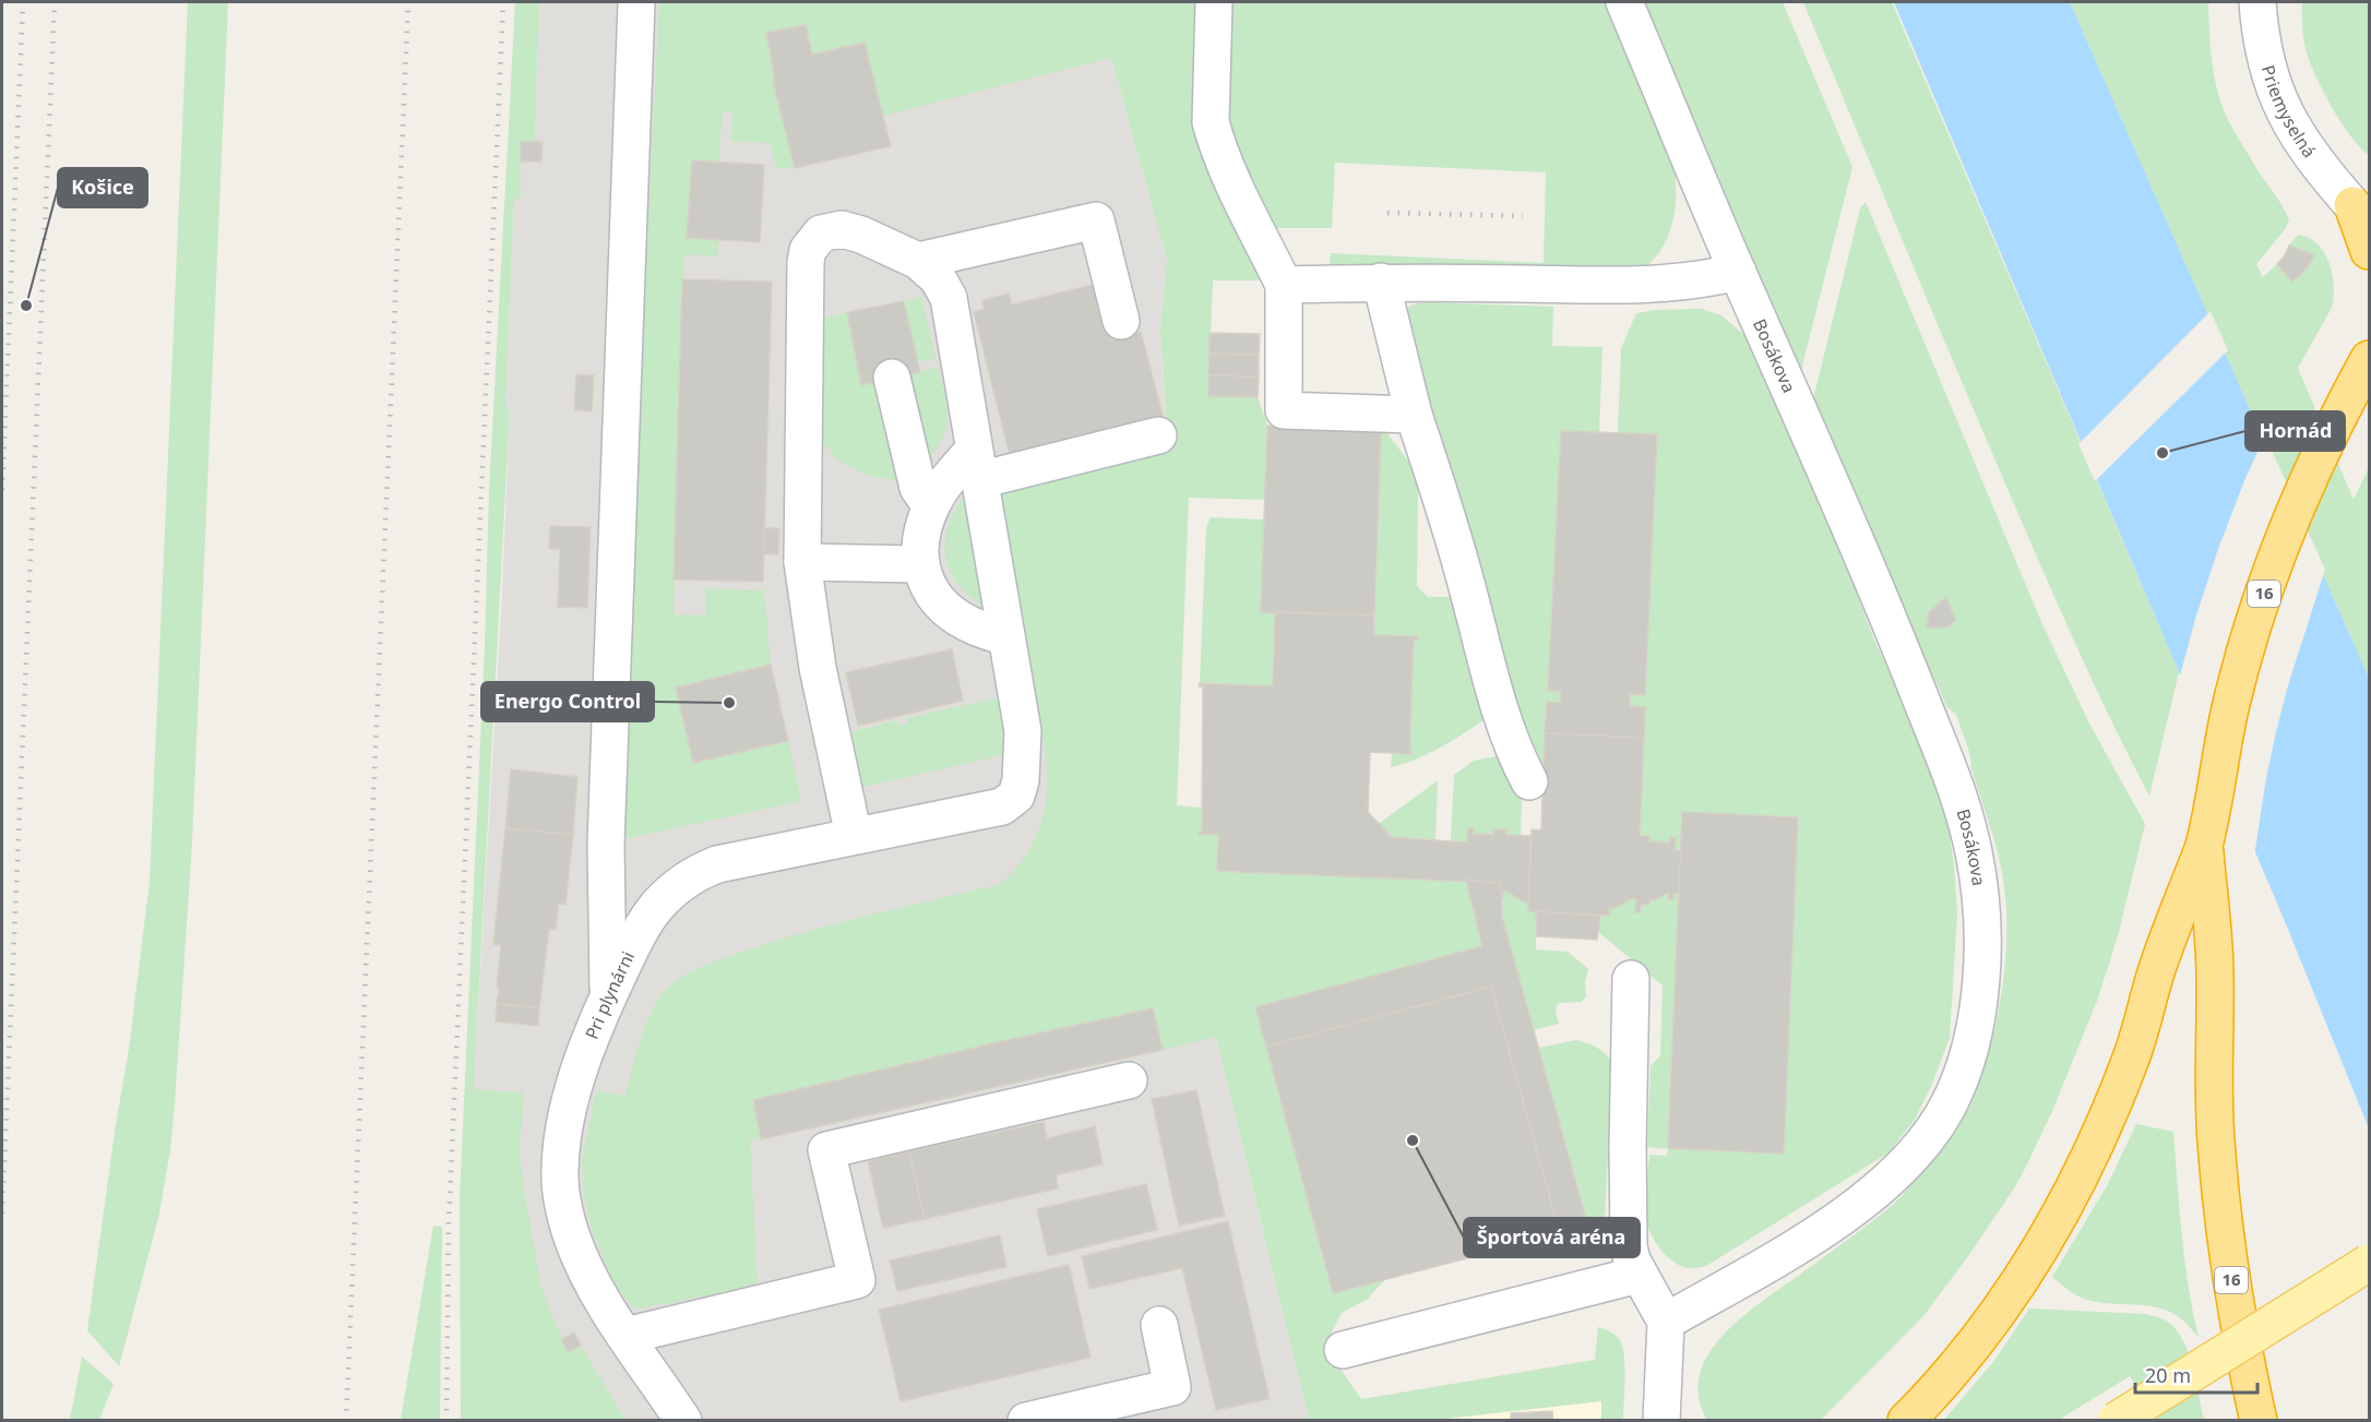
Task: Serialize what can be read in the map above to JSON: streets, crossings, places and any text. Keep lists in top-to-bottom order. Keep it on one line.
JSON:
{"streets":{"highway":["16"],"street":["Priemyselná","Bosákova","Pri plynárni"]},"places":["Košice","Hornád","Energo Control","Športová aréna"],"scale_bar":"20 m"}
